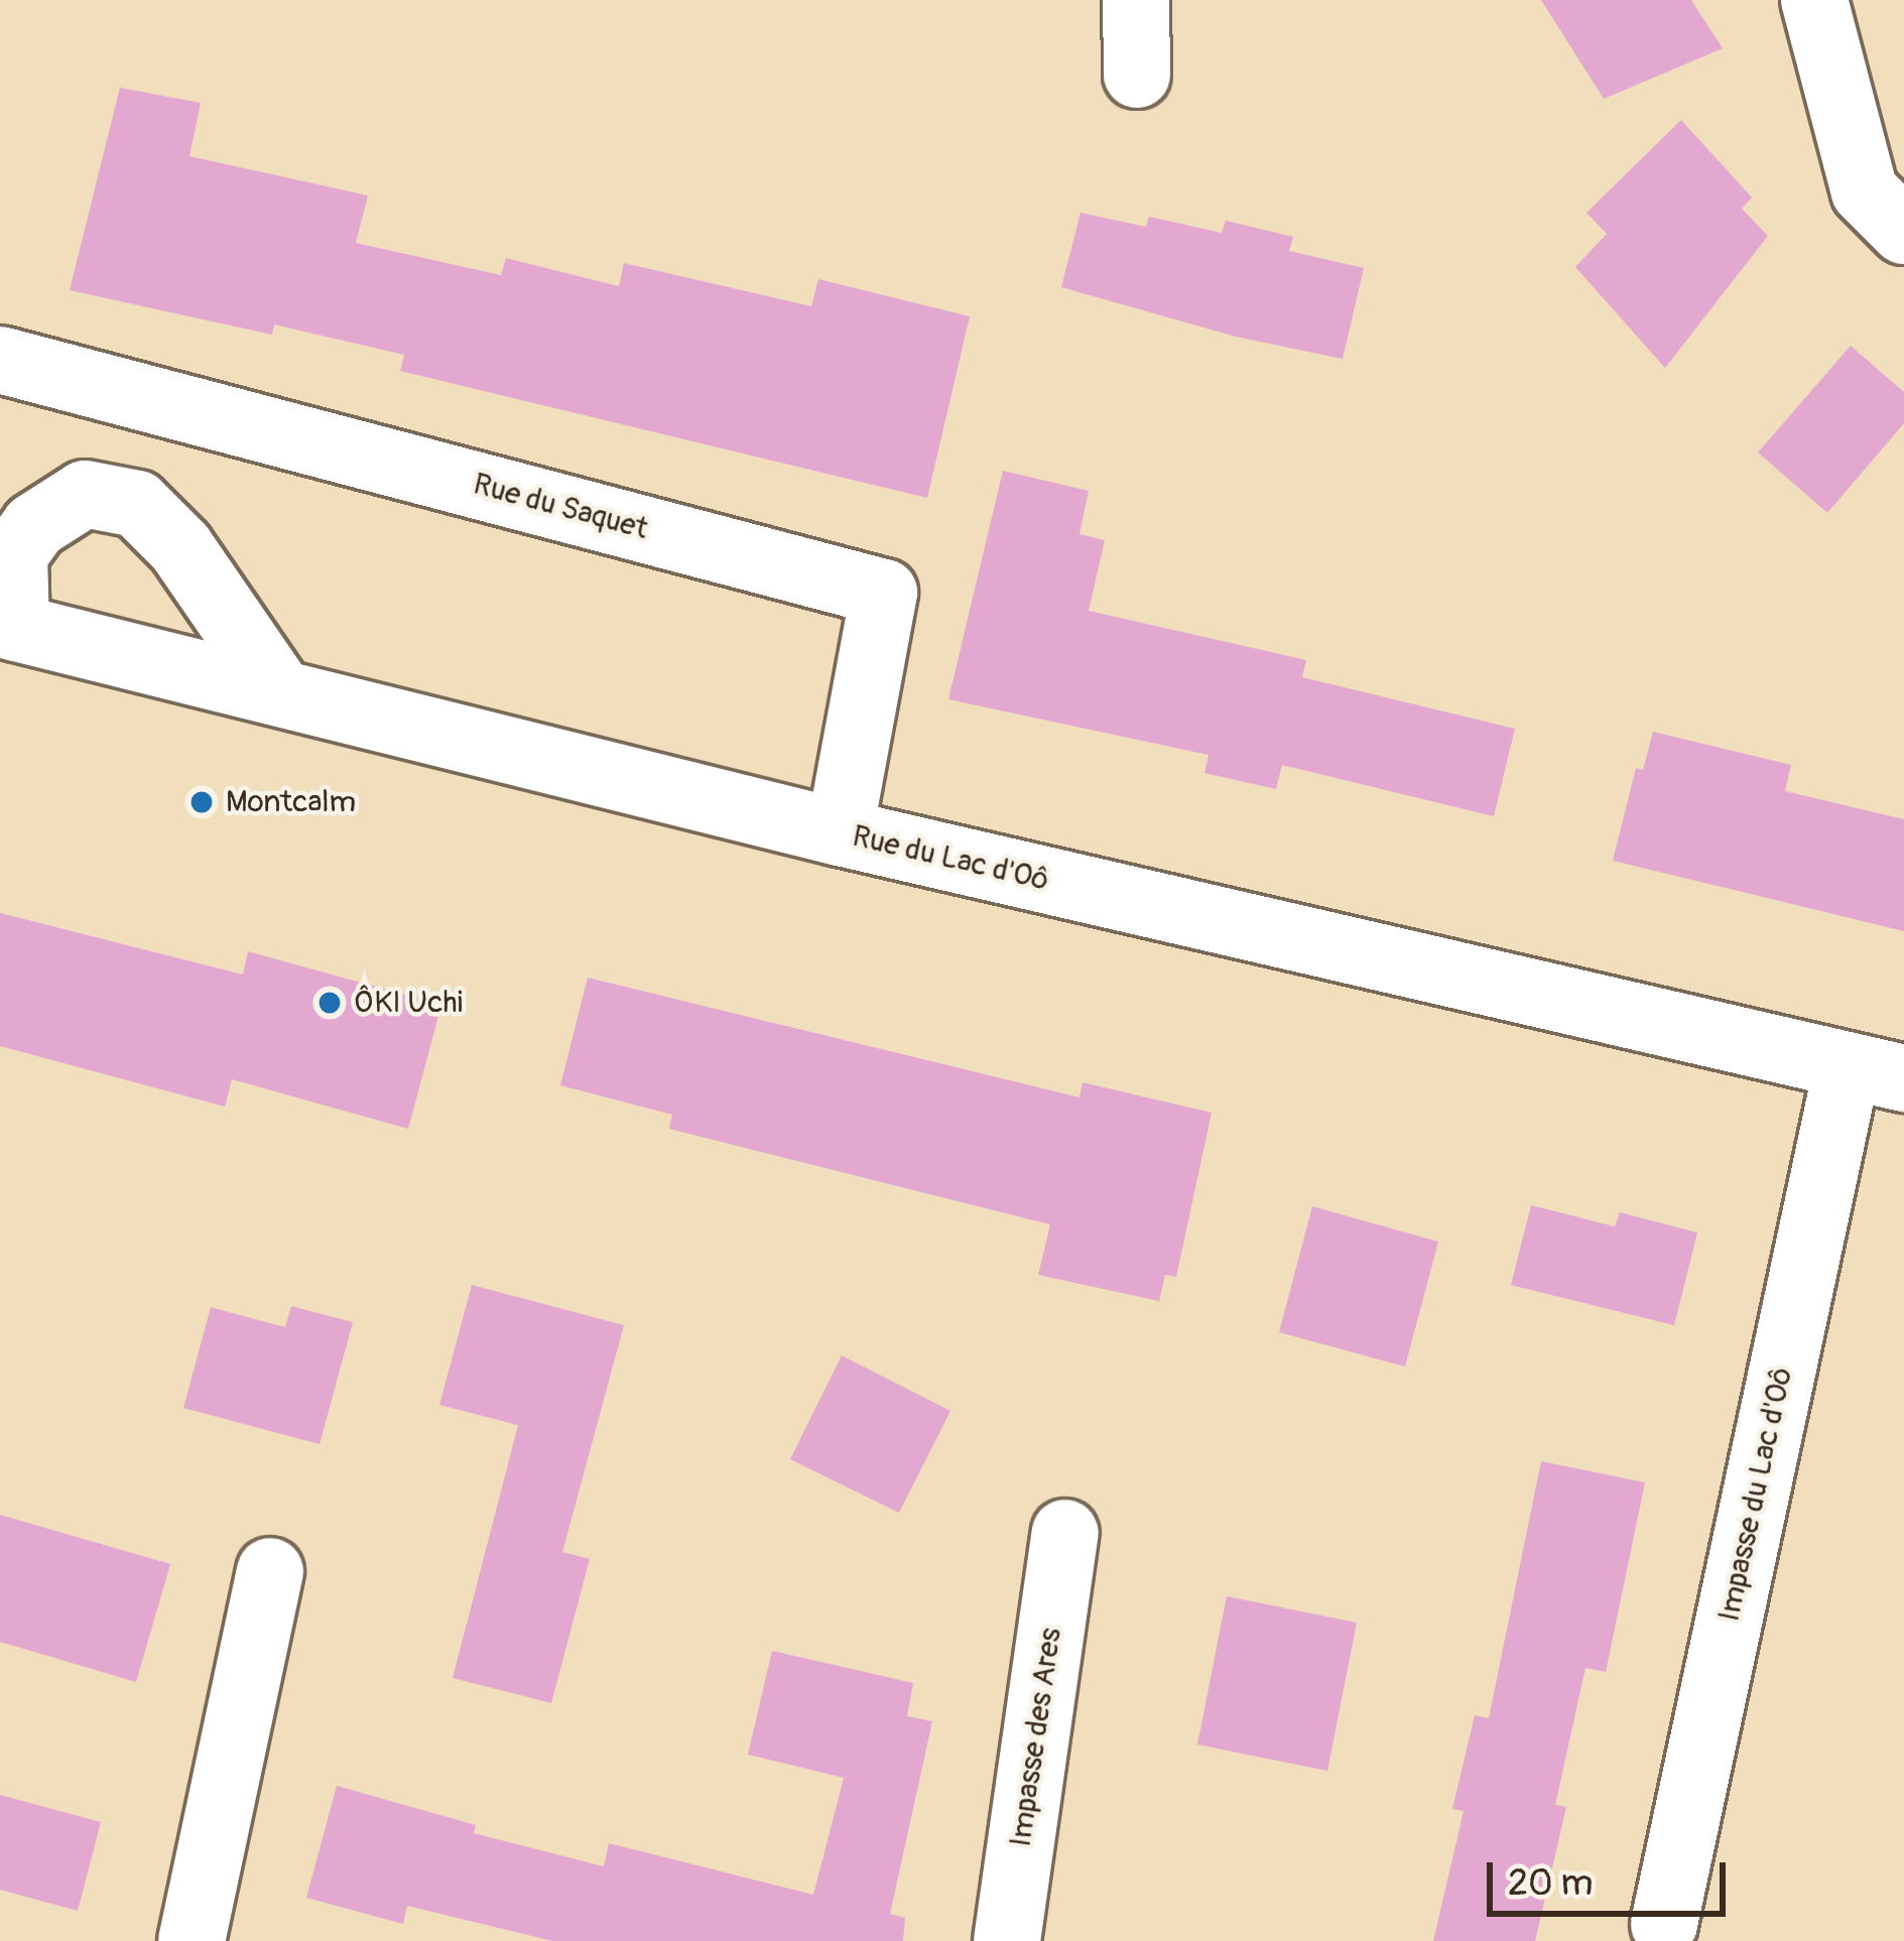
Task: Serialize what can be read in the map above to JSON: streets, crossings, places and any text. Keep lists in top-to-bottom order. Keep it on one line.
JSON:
{"streets":{"street":["Rue du Saquet","Rue du Lac d'Oô","Impasse du Lac d'Oô","Impasse des Ares"]},"crossings":[["Rue du Saquet","Rue du Lac d'Oô"],["Rue du Lac d'Oô","Impasse du Lac d'Oô"]],"places":["Montcalm","ÔKI Uchi"],"scale_bar":"20 m"}
